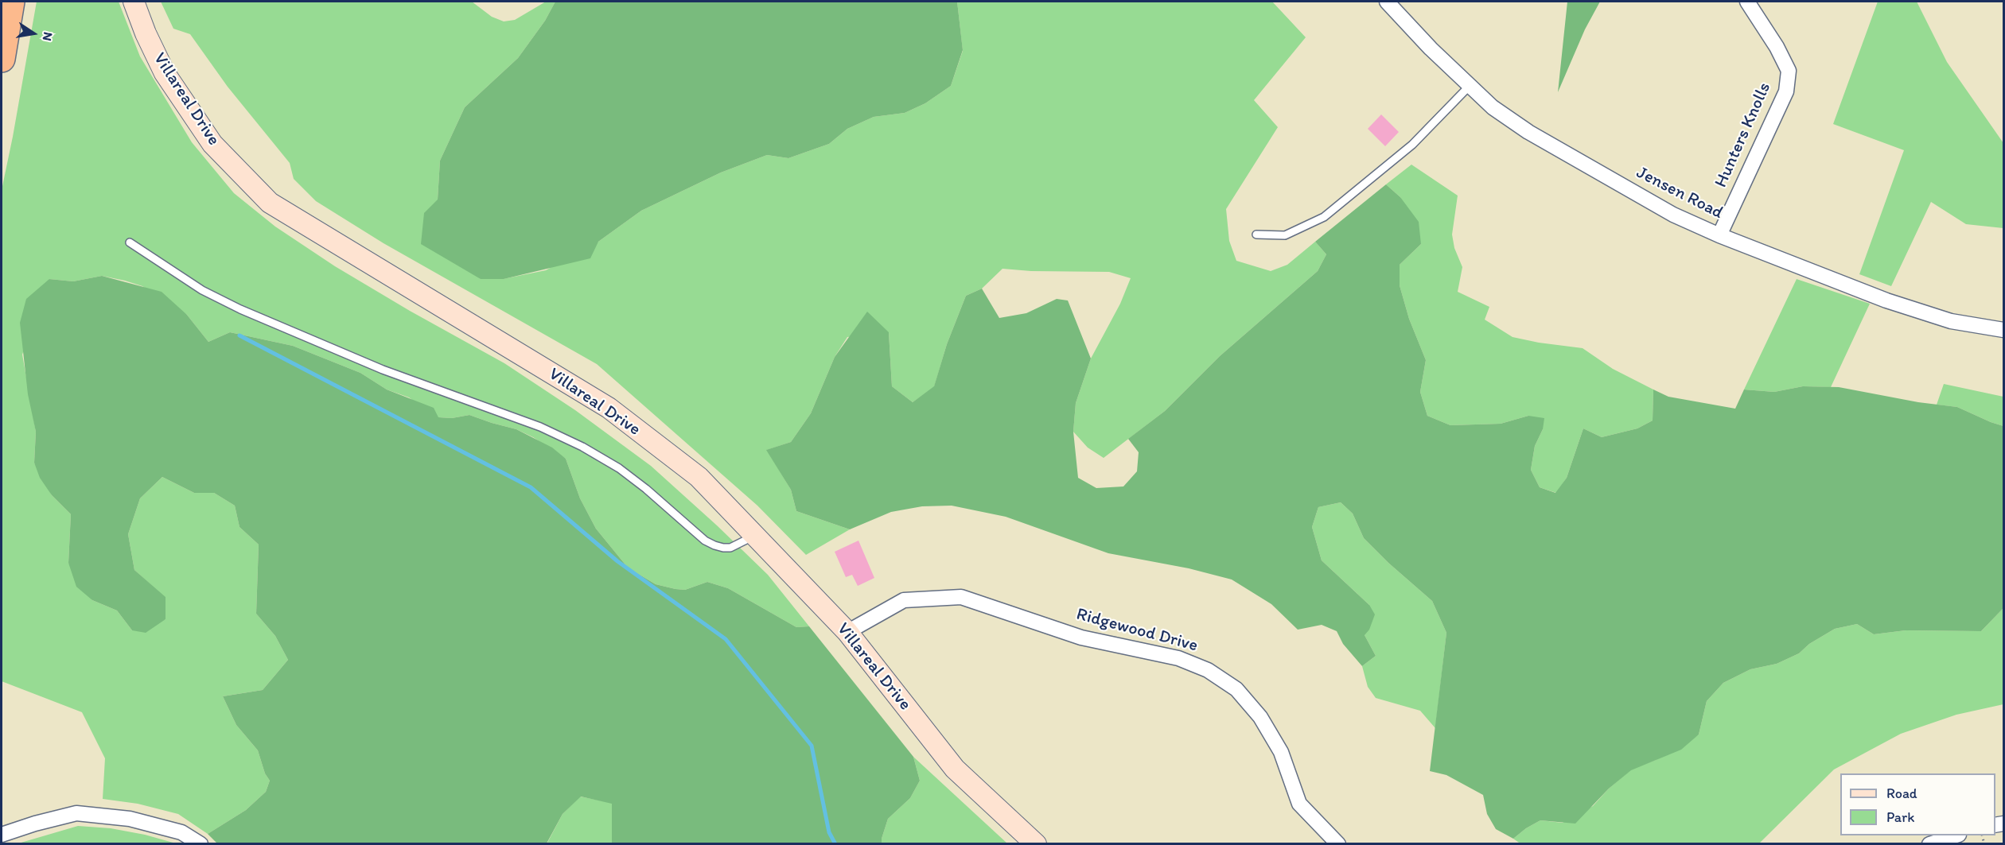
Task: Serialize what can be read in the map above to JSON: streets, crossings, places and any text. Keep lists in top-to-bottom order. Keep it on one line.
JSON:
{"streets":{"street":["Villareal Drive","Hunters Knolls","Jensen Road","Ridgewood Drive"]},"crossings":[["Villareal Drive","Ridgewood Drive"],["Hunters Knolls","Jensen Road"]],"legend":["Road","Park"],"north":"right"}
